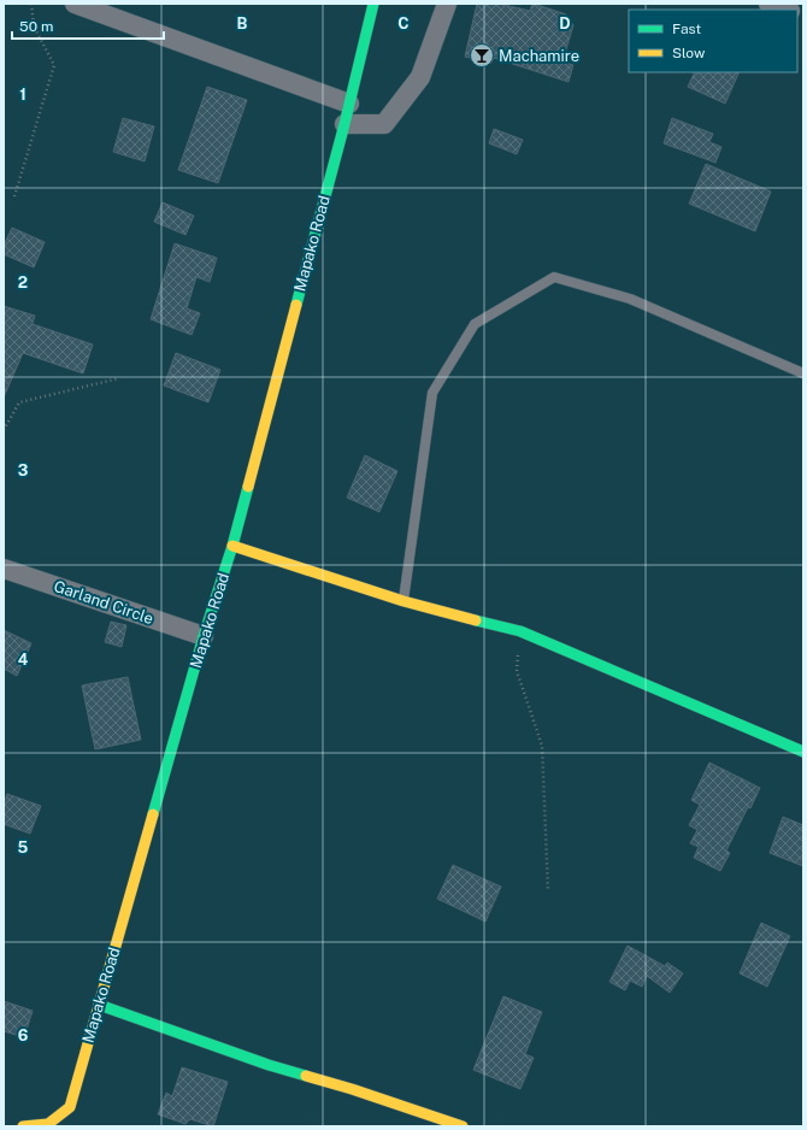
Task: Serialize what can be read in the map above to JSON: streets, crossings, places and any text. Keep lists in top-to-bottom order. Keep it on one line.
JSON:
{"streets":{"street":["Mapako Road","Garland Circle"]},"crossings":[["Mapako Road","Garland Circle"]],"places":{"bar":["Machamire"]},"legend":["Fast","Slow"],"scale_bar":"50 m","grid":{"columns":["B","C","D"],"rows":["1","2","3","4","5","6"]}}
